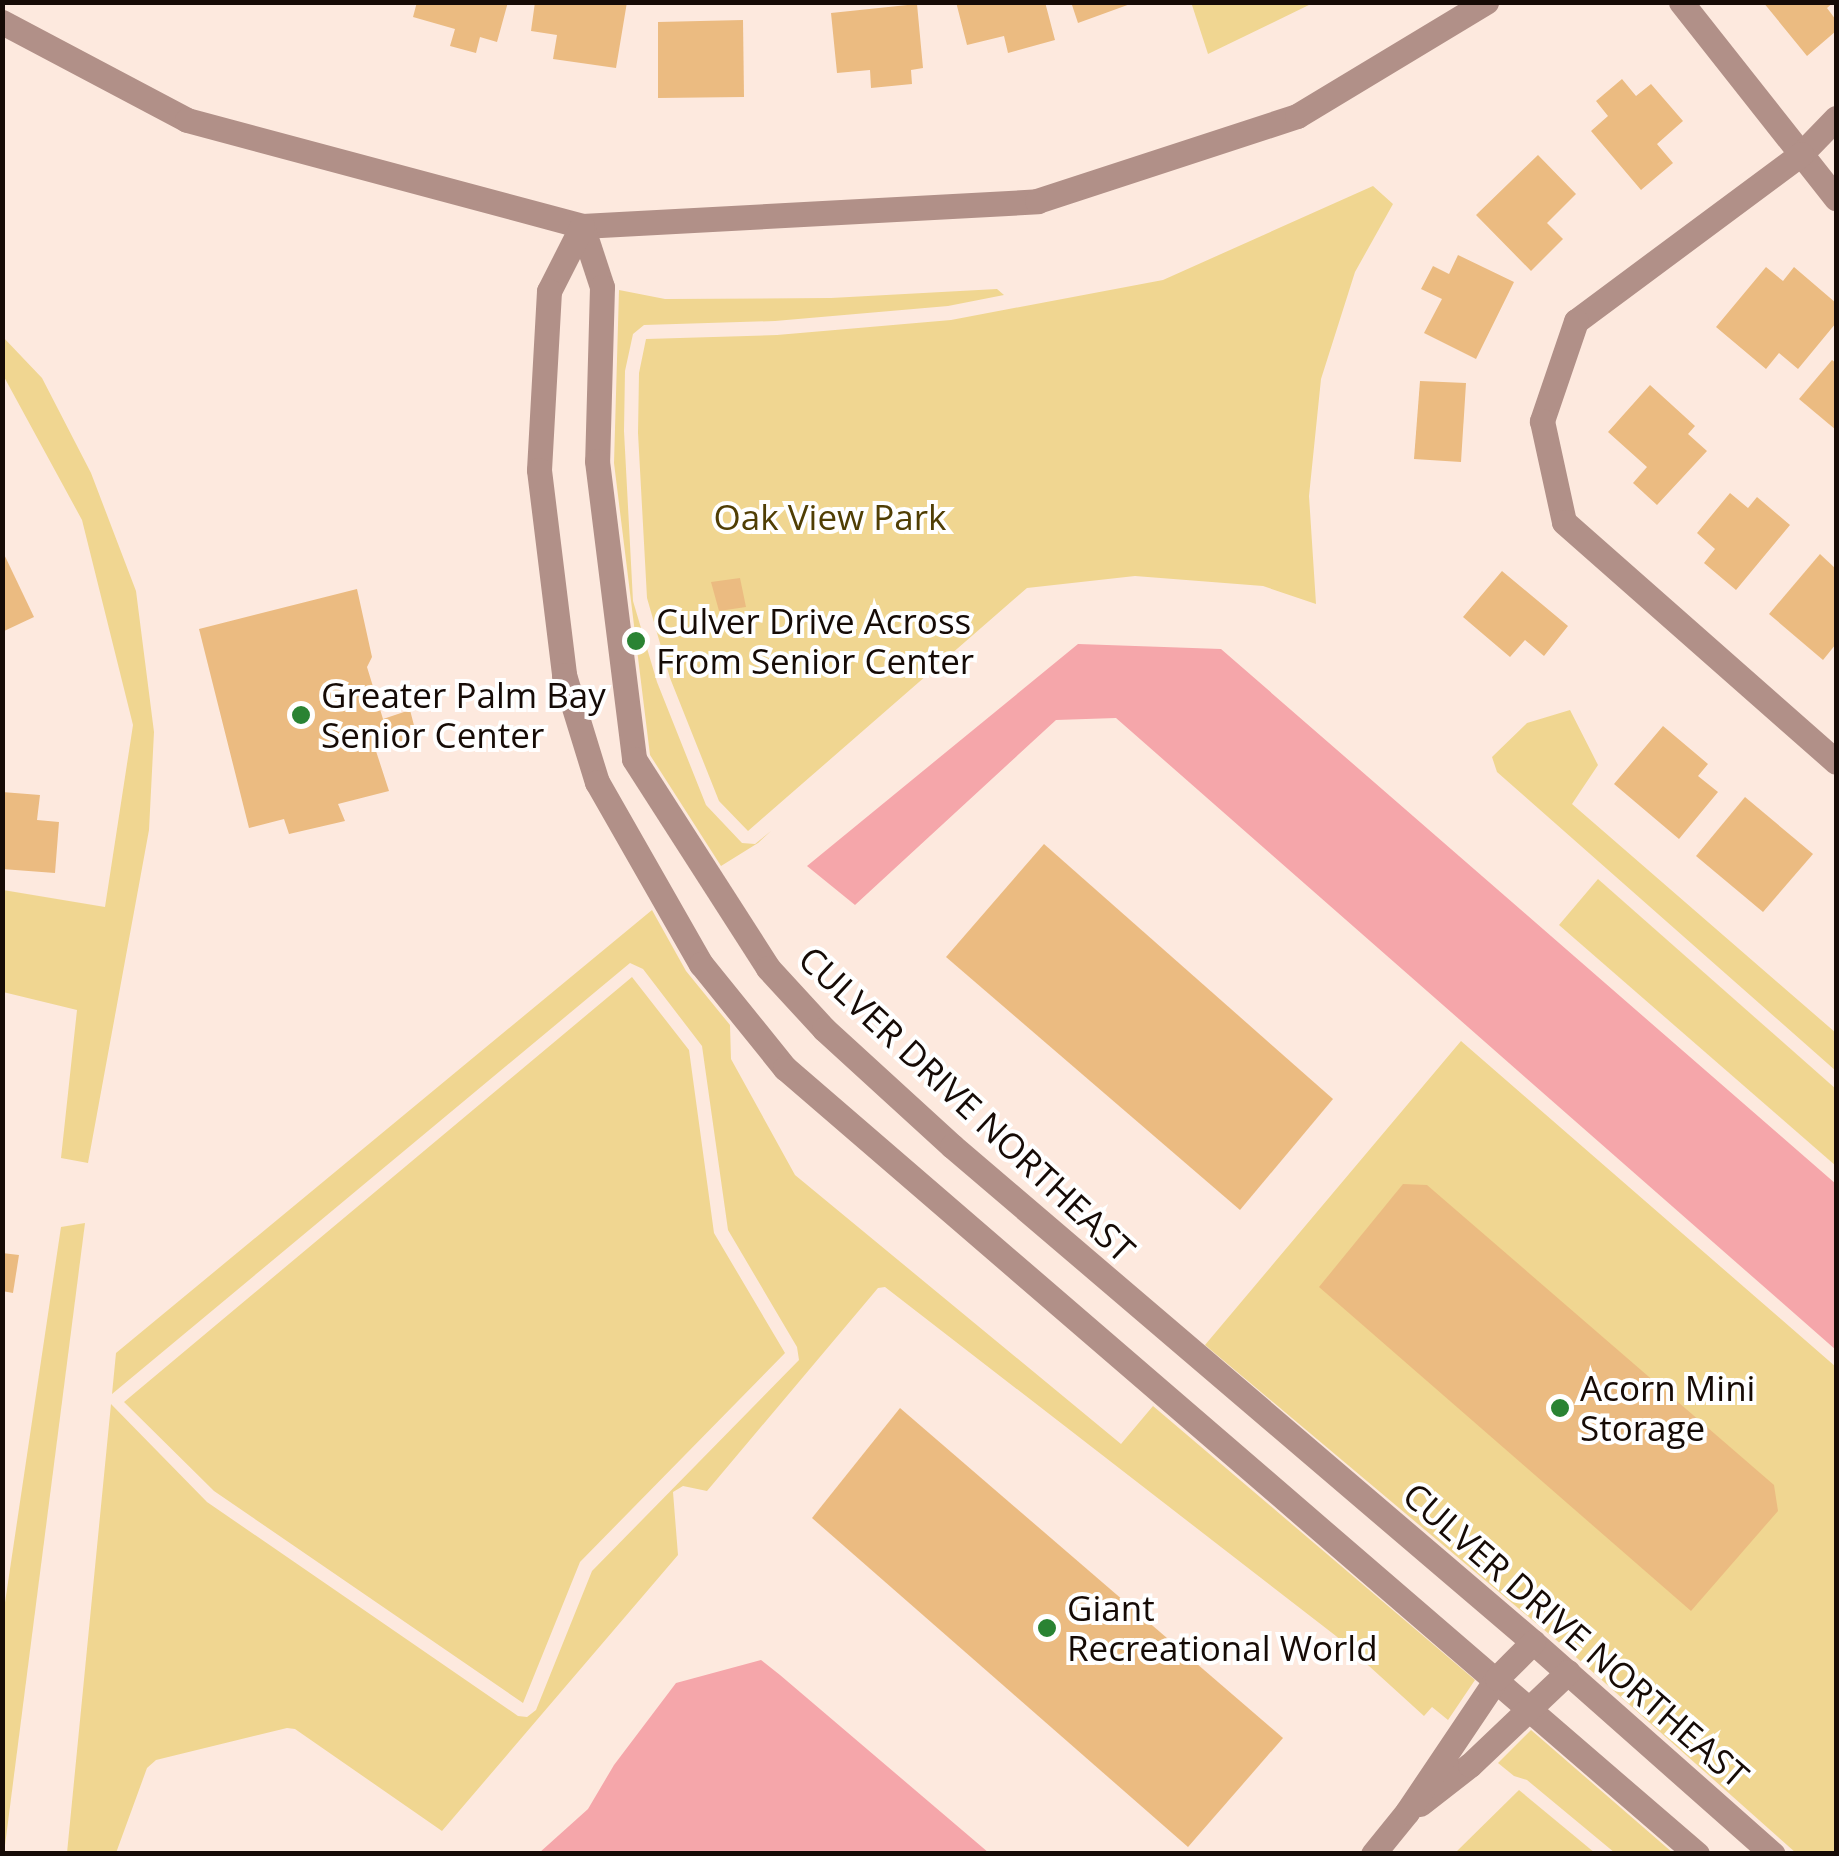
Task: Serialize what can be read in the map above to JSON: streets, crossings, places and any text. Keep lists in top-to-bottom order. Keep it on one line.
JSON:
{"streets":{"street":["CULVER DRIVE NORTHEAST"]},"parks":["Oak View Park"],"places":["Culver Drive Across From Senior Center","Greater Palm Bay Senior Center","Acorn Mini Storage","Giant Recreational World"]}
